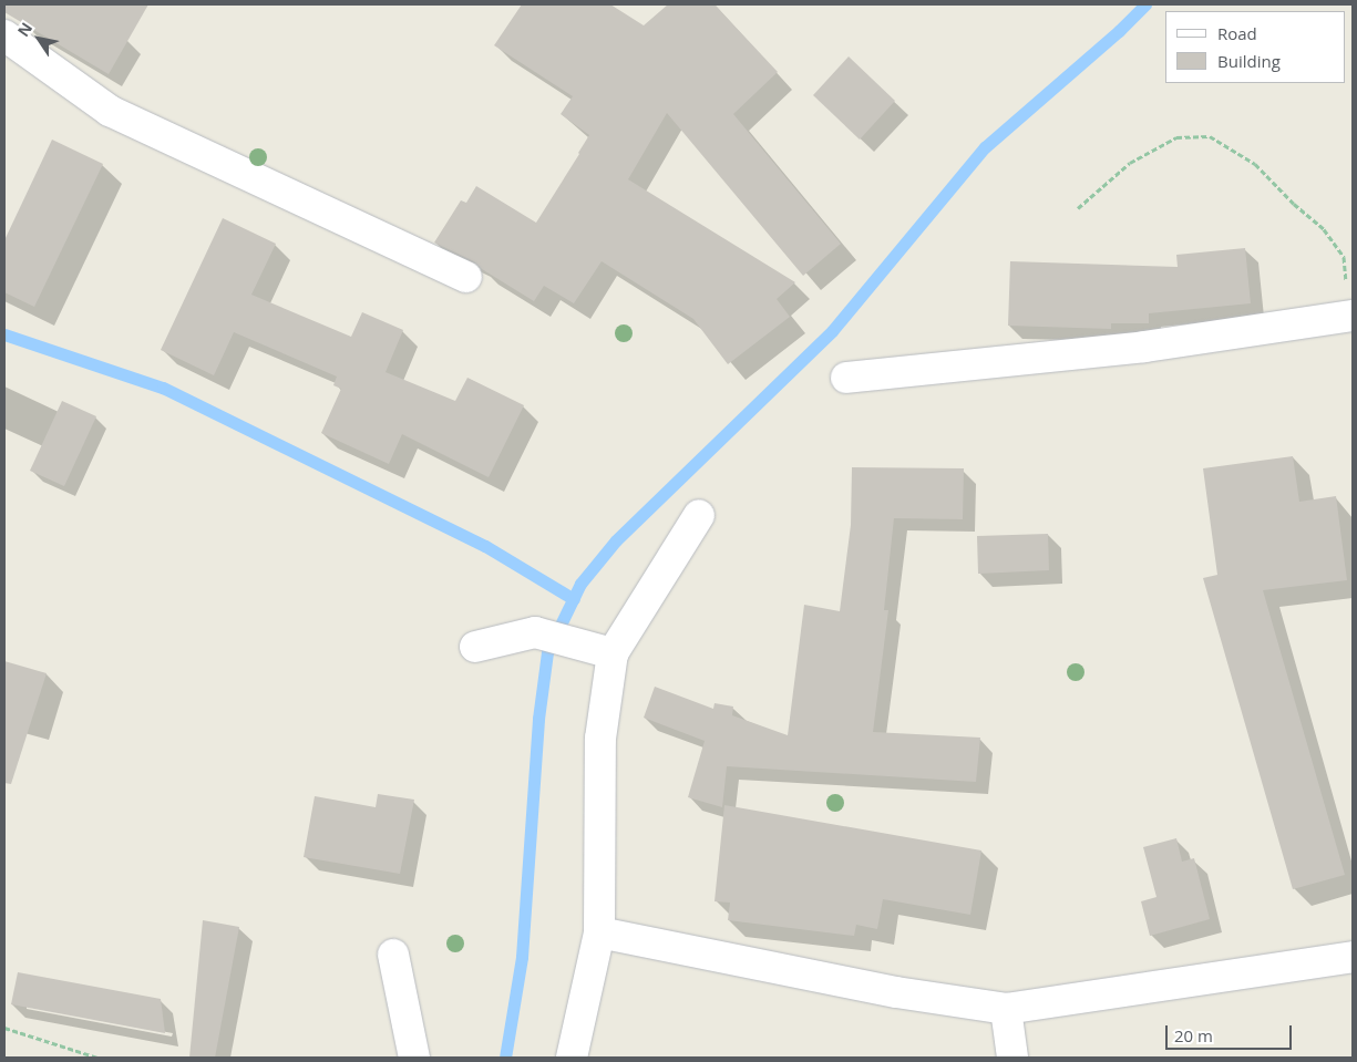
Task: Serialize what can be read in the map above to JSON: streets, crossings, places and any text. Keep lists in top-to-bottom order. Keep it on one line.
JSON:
{"legend":["Road","Building"],"scale_bar":"20 m","north":"top left"}
